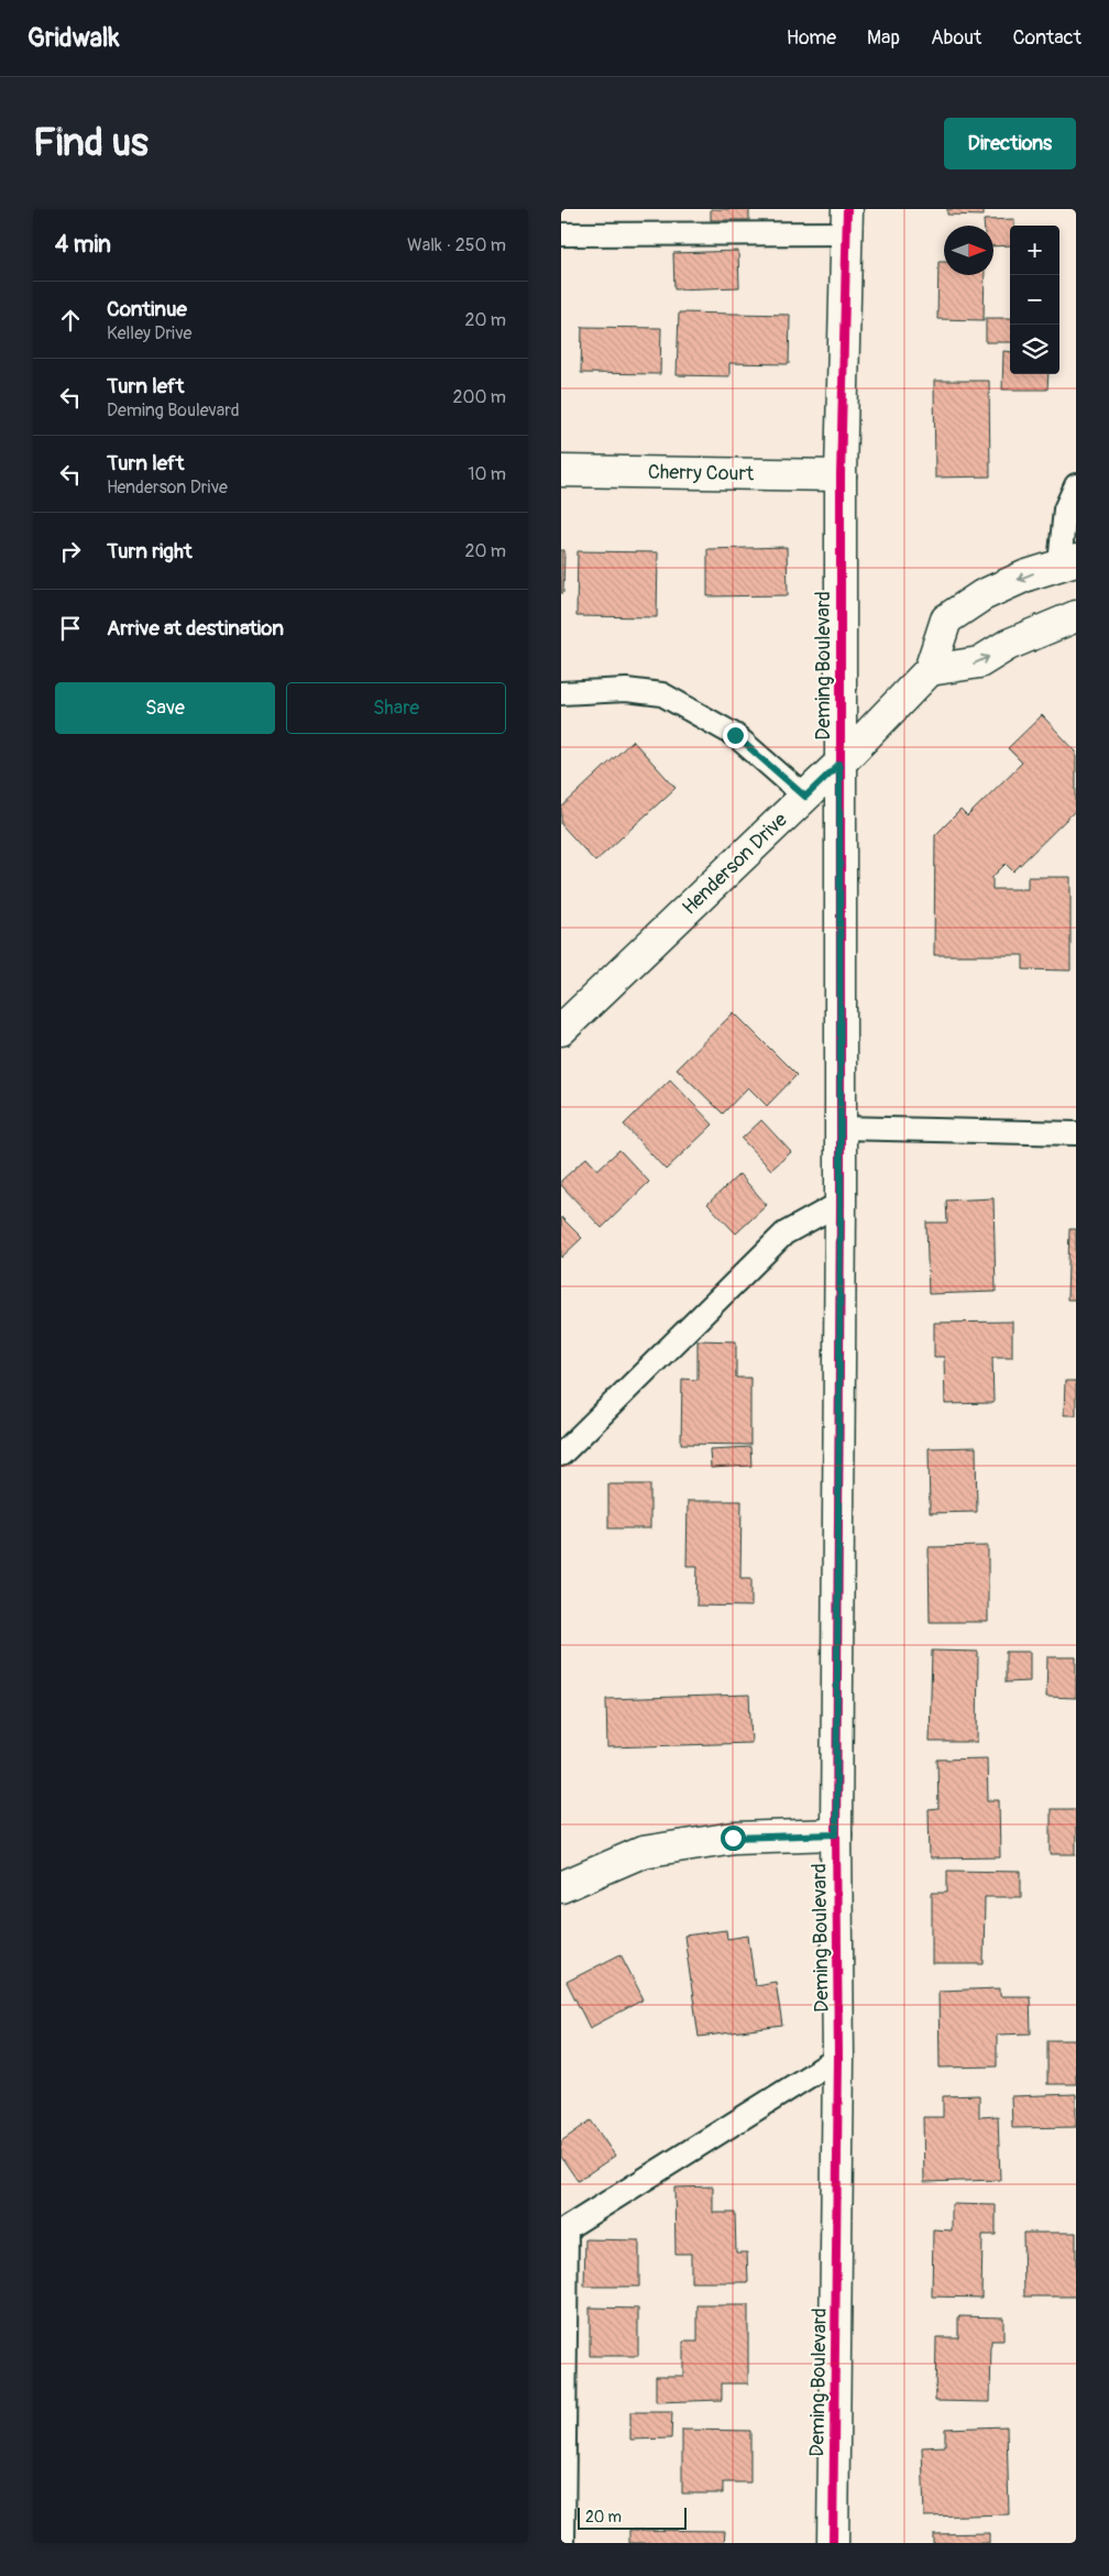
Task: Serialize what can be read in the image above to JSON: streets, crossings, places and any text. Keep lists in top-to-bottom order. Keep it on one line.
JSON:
{"streets":{"street":["Cherry Court","Deming Boulevard","Henderson Drive"]},"crossings":[["Cherry Court","Deming Boulevard"],["Deming Boulevard","Henderson Drive"]],"scale_bar":"20 m","north":"right","page":{"header":"Gridwalk","nav":["Home","Map","About","Contact"],"buttons":["Directions",["Save","Share"]],"title":"Find us","heading":["4 min","Walk · 250 m"],"map_buttons":["+","−"],"list":[["Continue","Kelley Drive","20 m"],["Turn left","Deming Boulevard","200 m"],["Turn left","Henderson Drive","10 m"],["Turn right","20 m"],"Arrive at destination"],"scale":"20 m"}}
